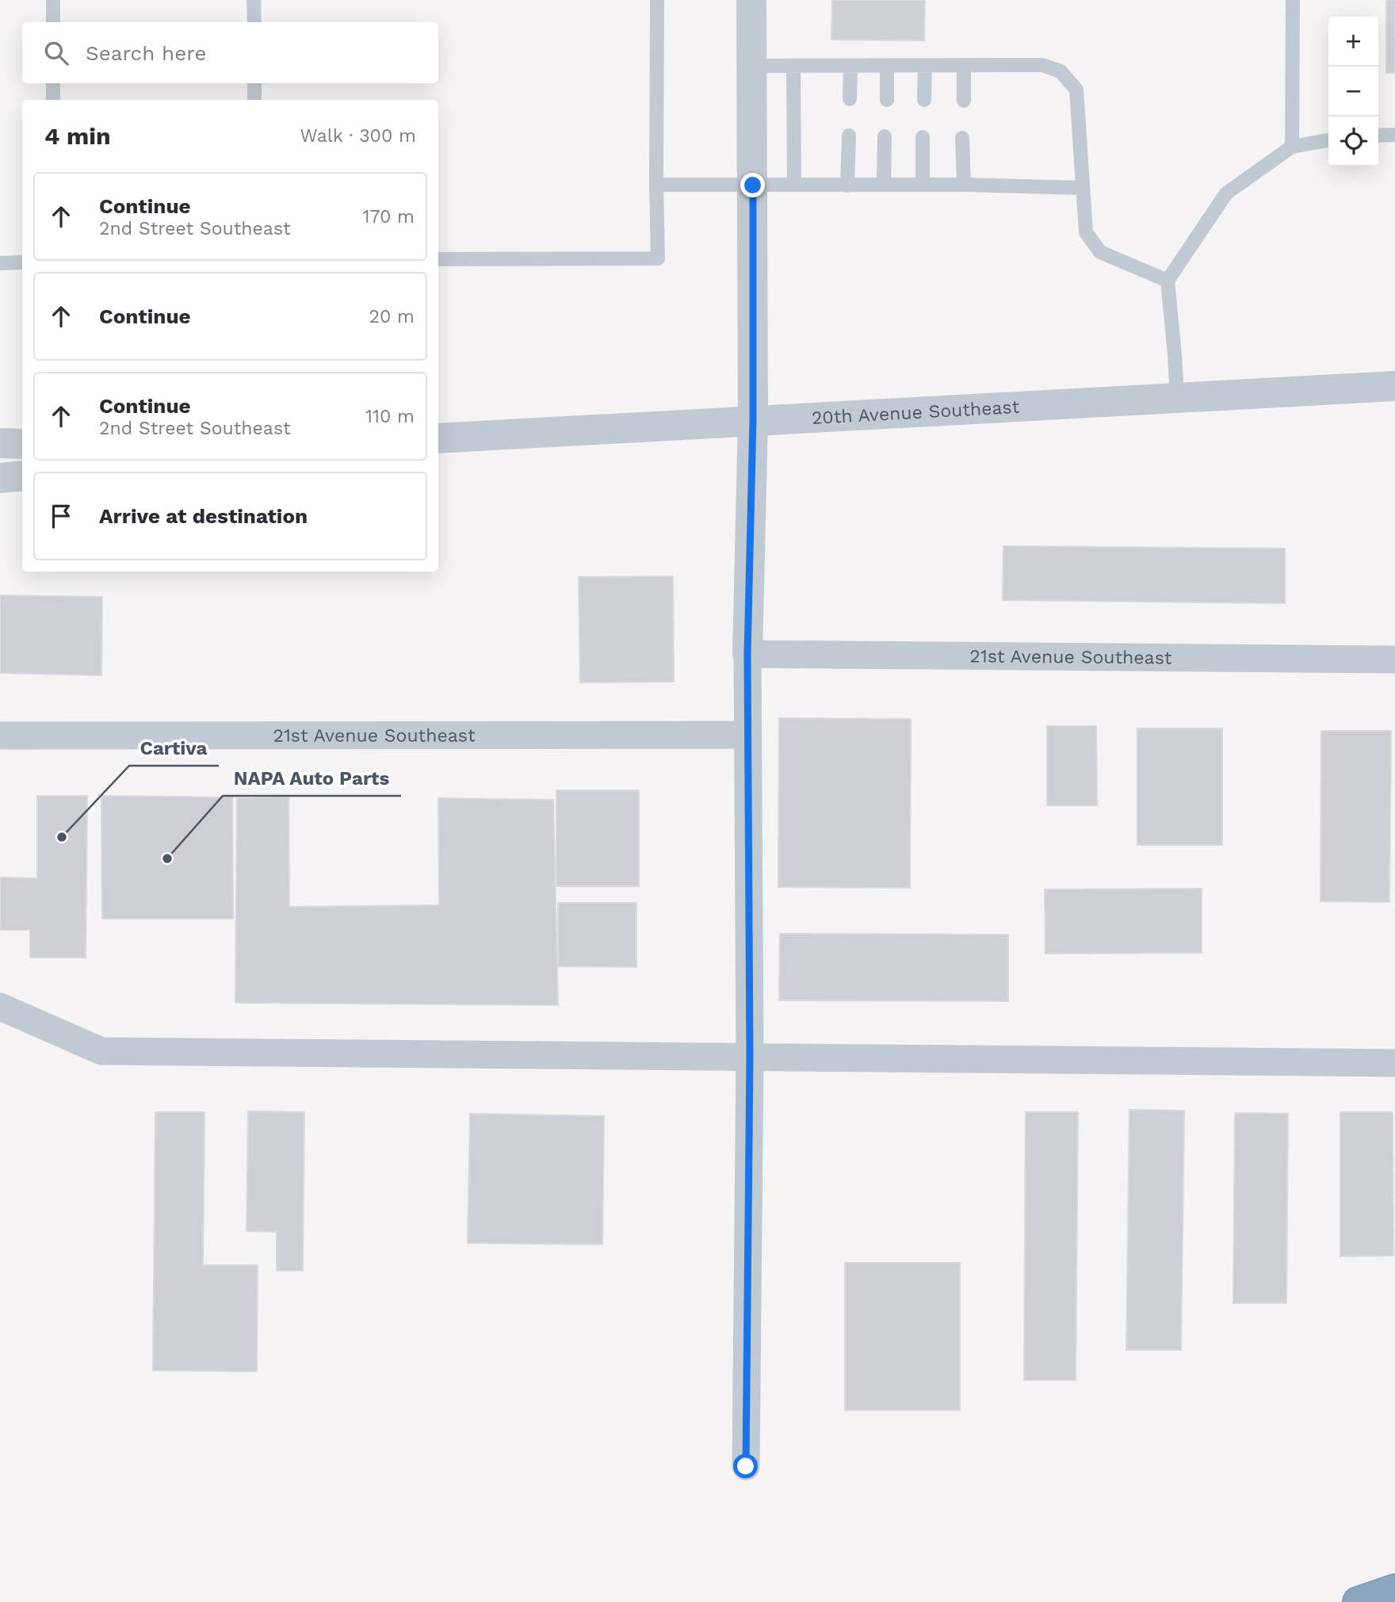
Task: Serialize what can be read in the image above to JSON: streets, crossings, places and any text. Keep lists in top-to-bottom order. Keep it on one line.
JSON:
{"streets":{"street":["20th Avenue Southeast","21st Avenue Southeast"]},"places":["Cartiva","NAPA Auto Parts"],"page":{"map_buttons":["+","−"],"search":"Search here","heading":["4 min","Walk · 300 m"],"list":[["Continue","2nd Street Southeast","170 m"],["Continue","20 m"],["Continue","2nd Street Southeast","110 m"],"Arrive at destination"]}}
